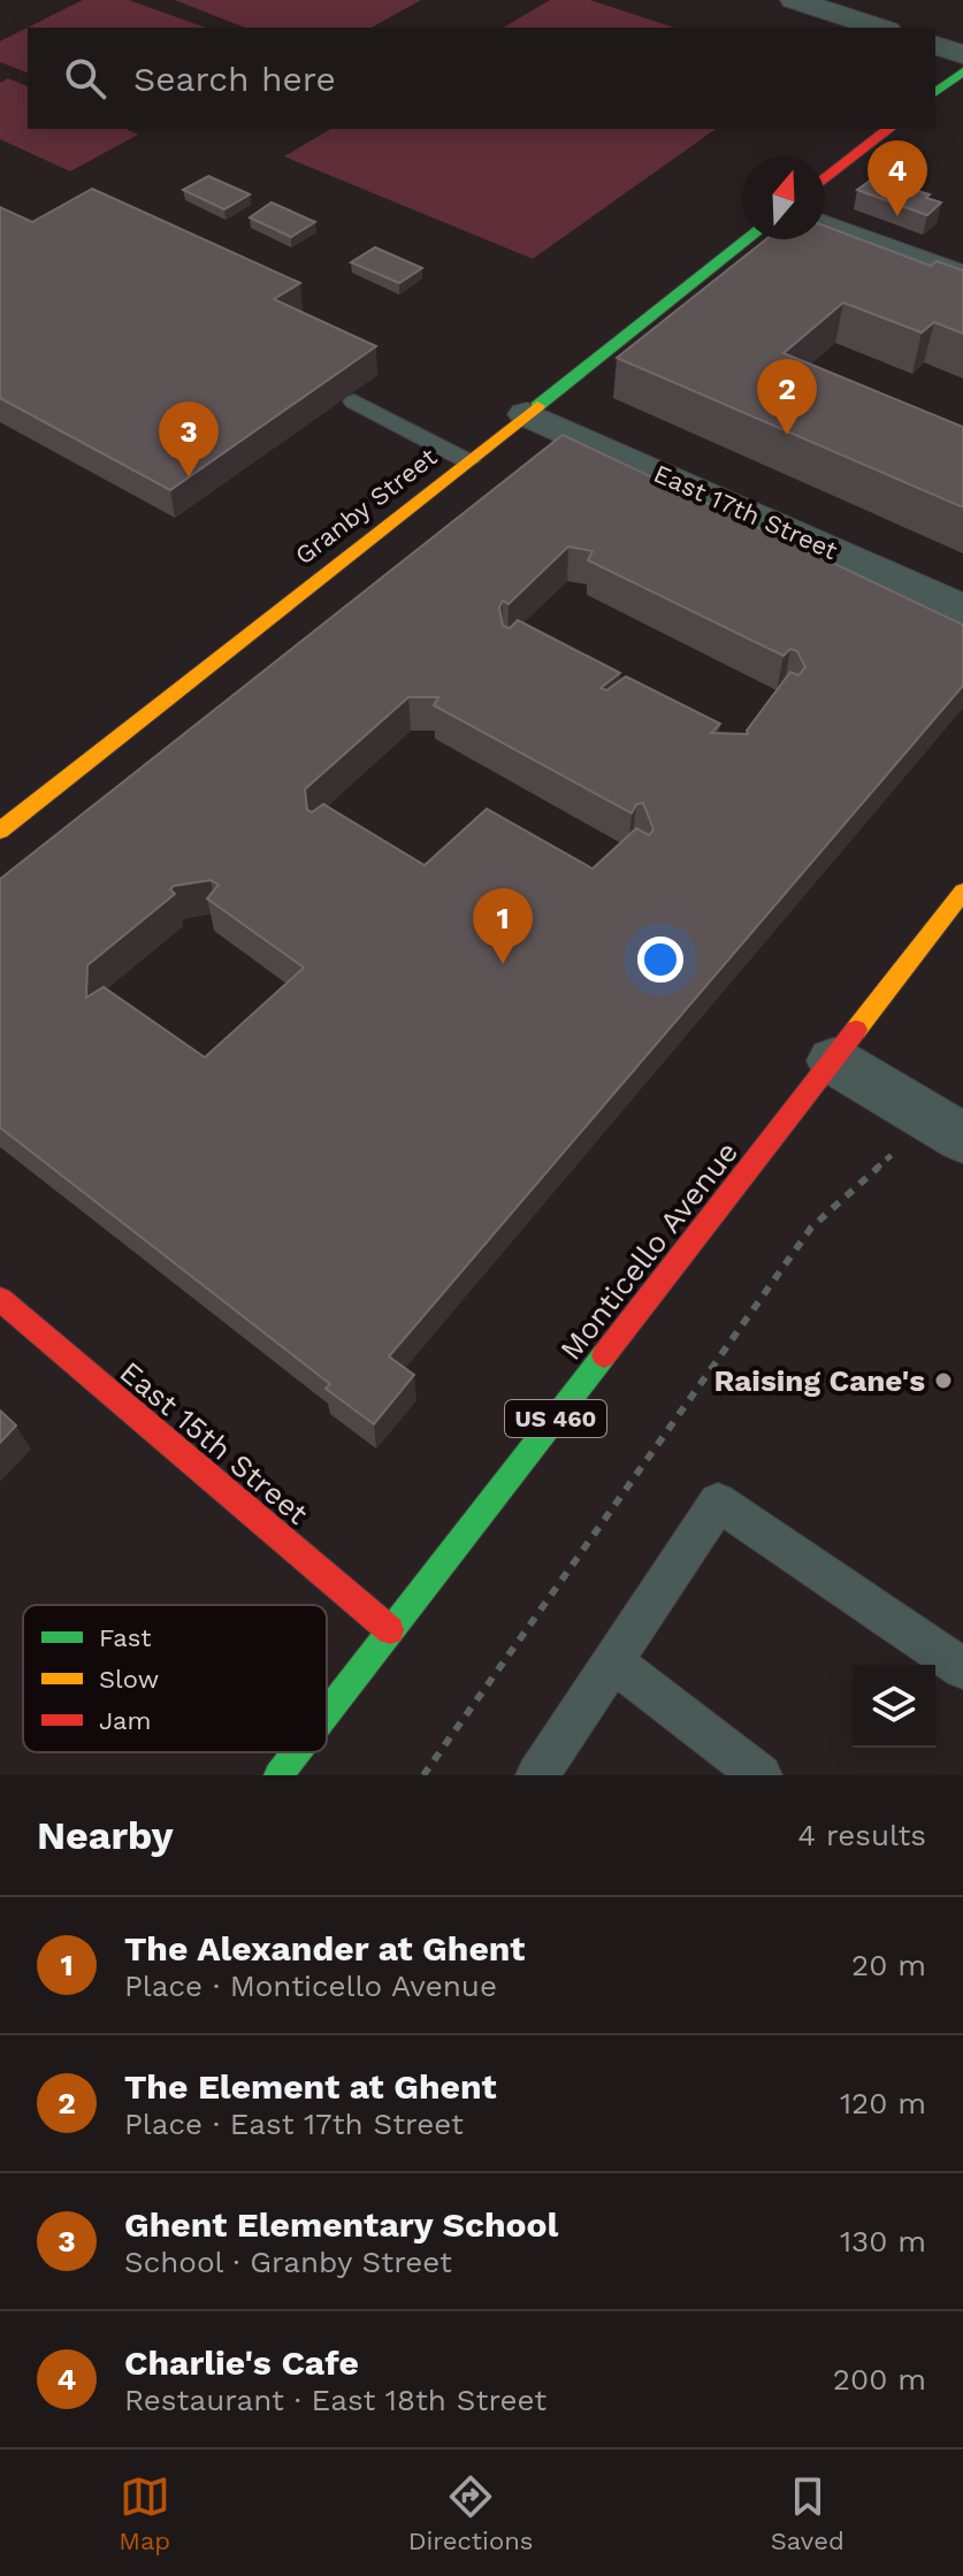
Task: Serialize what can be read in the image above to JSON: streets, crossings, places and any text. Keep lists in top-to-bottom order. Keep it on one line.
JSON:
{"streets":{"street":["Granby Street","East 17th Street","Monticello Avenue","US 460","East 15th Street"]},"crossings":[["Granby Street","East 17th Street"],["Monticello Avenue","East 15th Street"]],"places":["Raising Cane's"],"legend":["Fast","Slow","Jam"],"north":"top","page":{"search":"Search here","pins":["4","2","3","1"],"heading":["Nearby","4 results"],"list":[{"mark":"1","name":"The Alexander at Ghent","note":"Place · Monticello Avenue","value":"20 m"},{"mark":"2","name":"The Element at Ghent","note":"Place · East 17th Street","value":"120 m"},{"mark":"3","name":"Ghent Elementary School","note":"School · Granby Street","value":"130 m"},{"mark":"4","name":"Charlie's Cafe","note":"Restaurant · East 18th Street","value":"200 m"}],"nav":["Map","Directions","Saved"]}}
